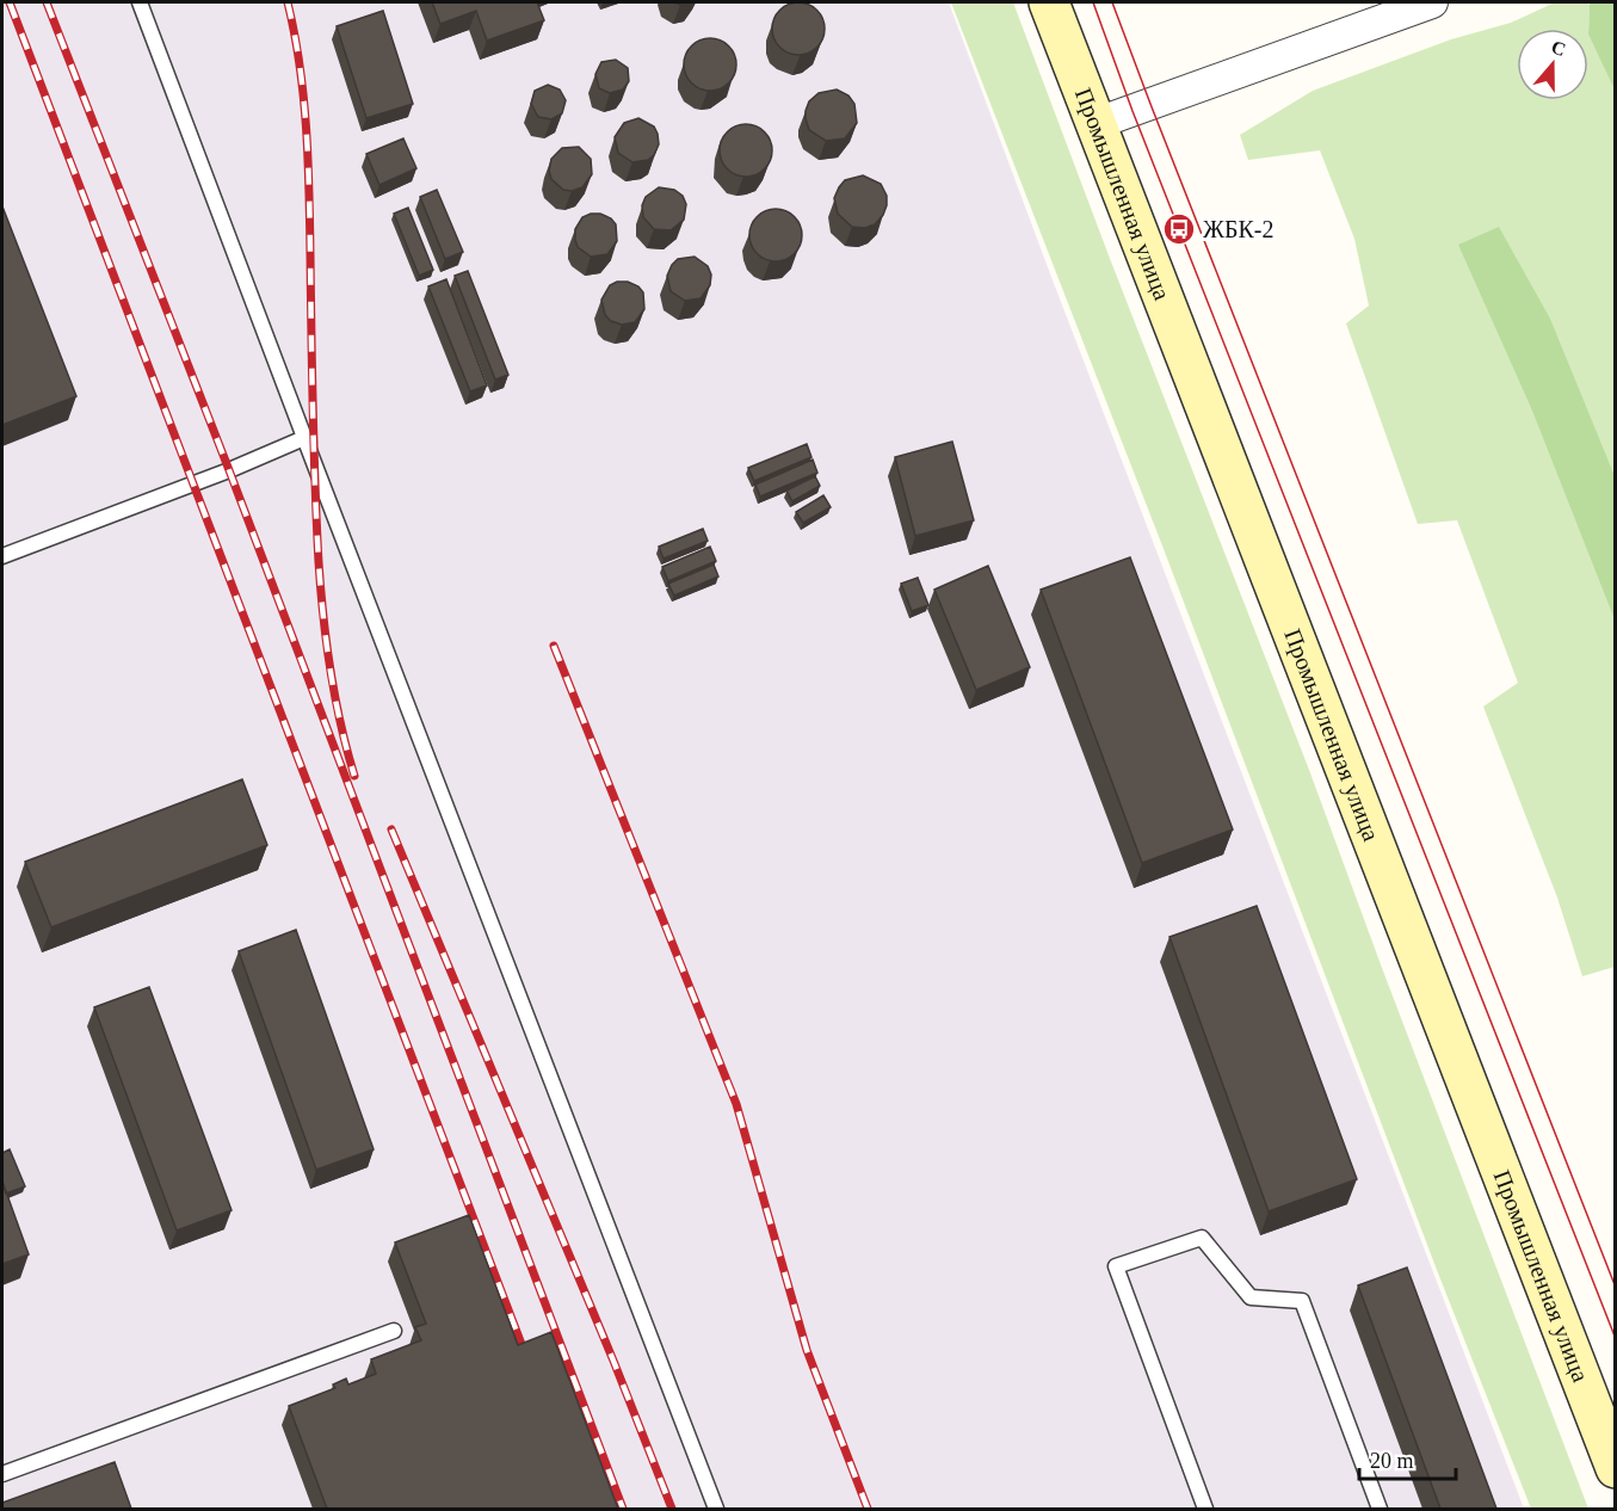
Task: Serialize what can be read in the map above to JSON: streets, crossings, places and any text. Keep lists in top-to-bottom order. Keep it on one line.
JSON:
{"streets":{"street":["Промышленная улица"]},"places":{"bus stop":["ЖБК-2"]},"scale_bar":"20 m","north":"top"}
